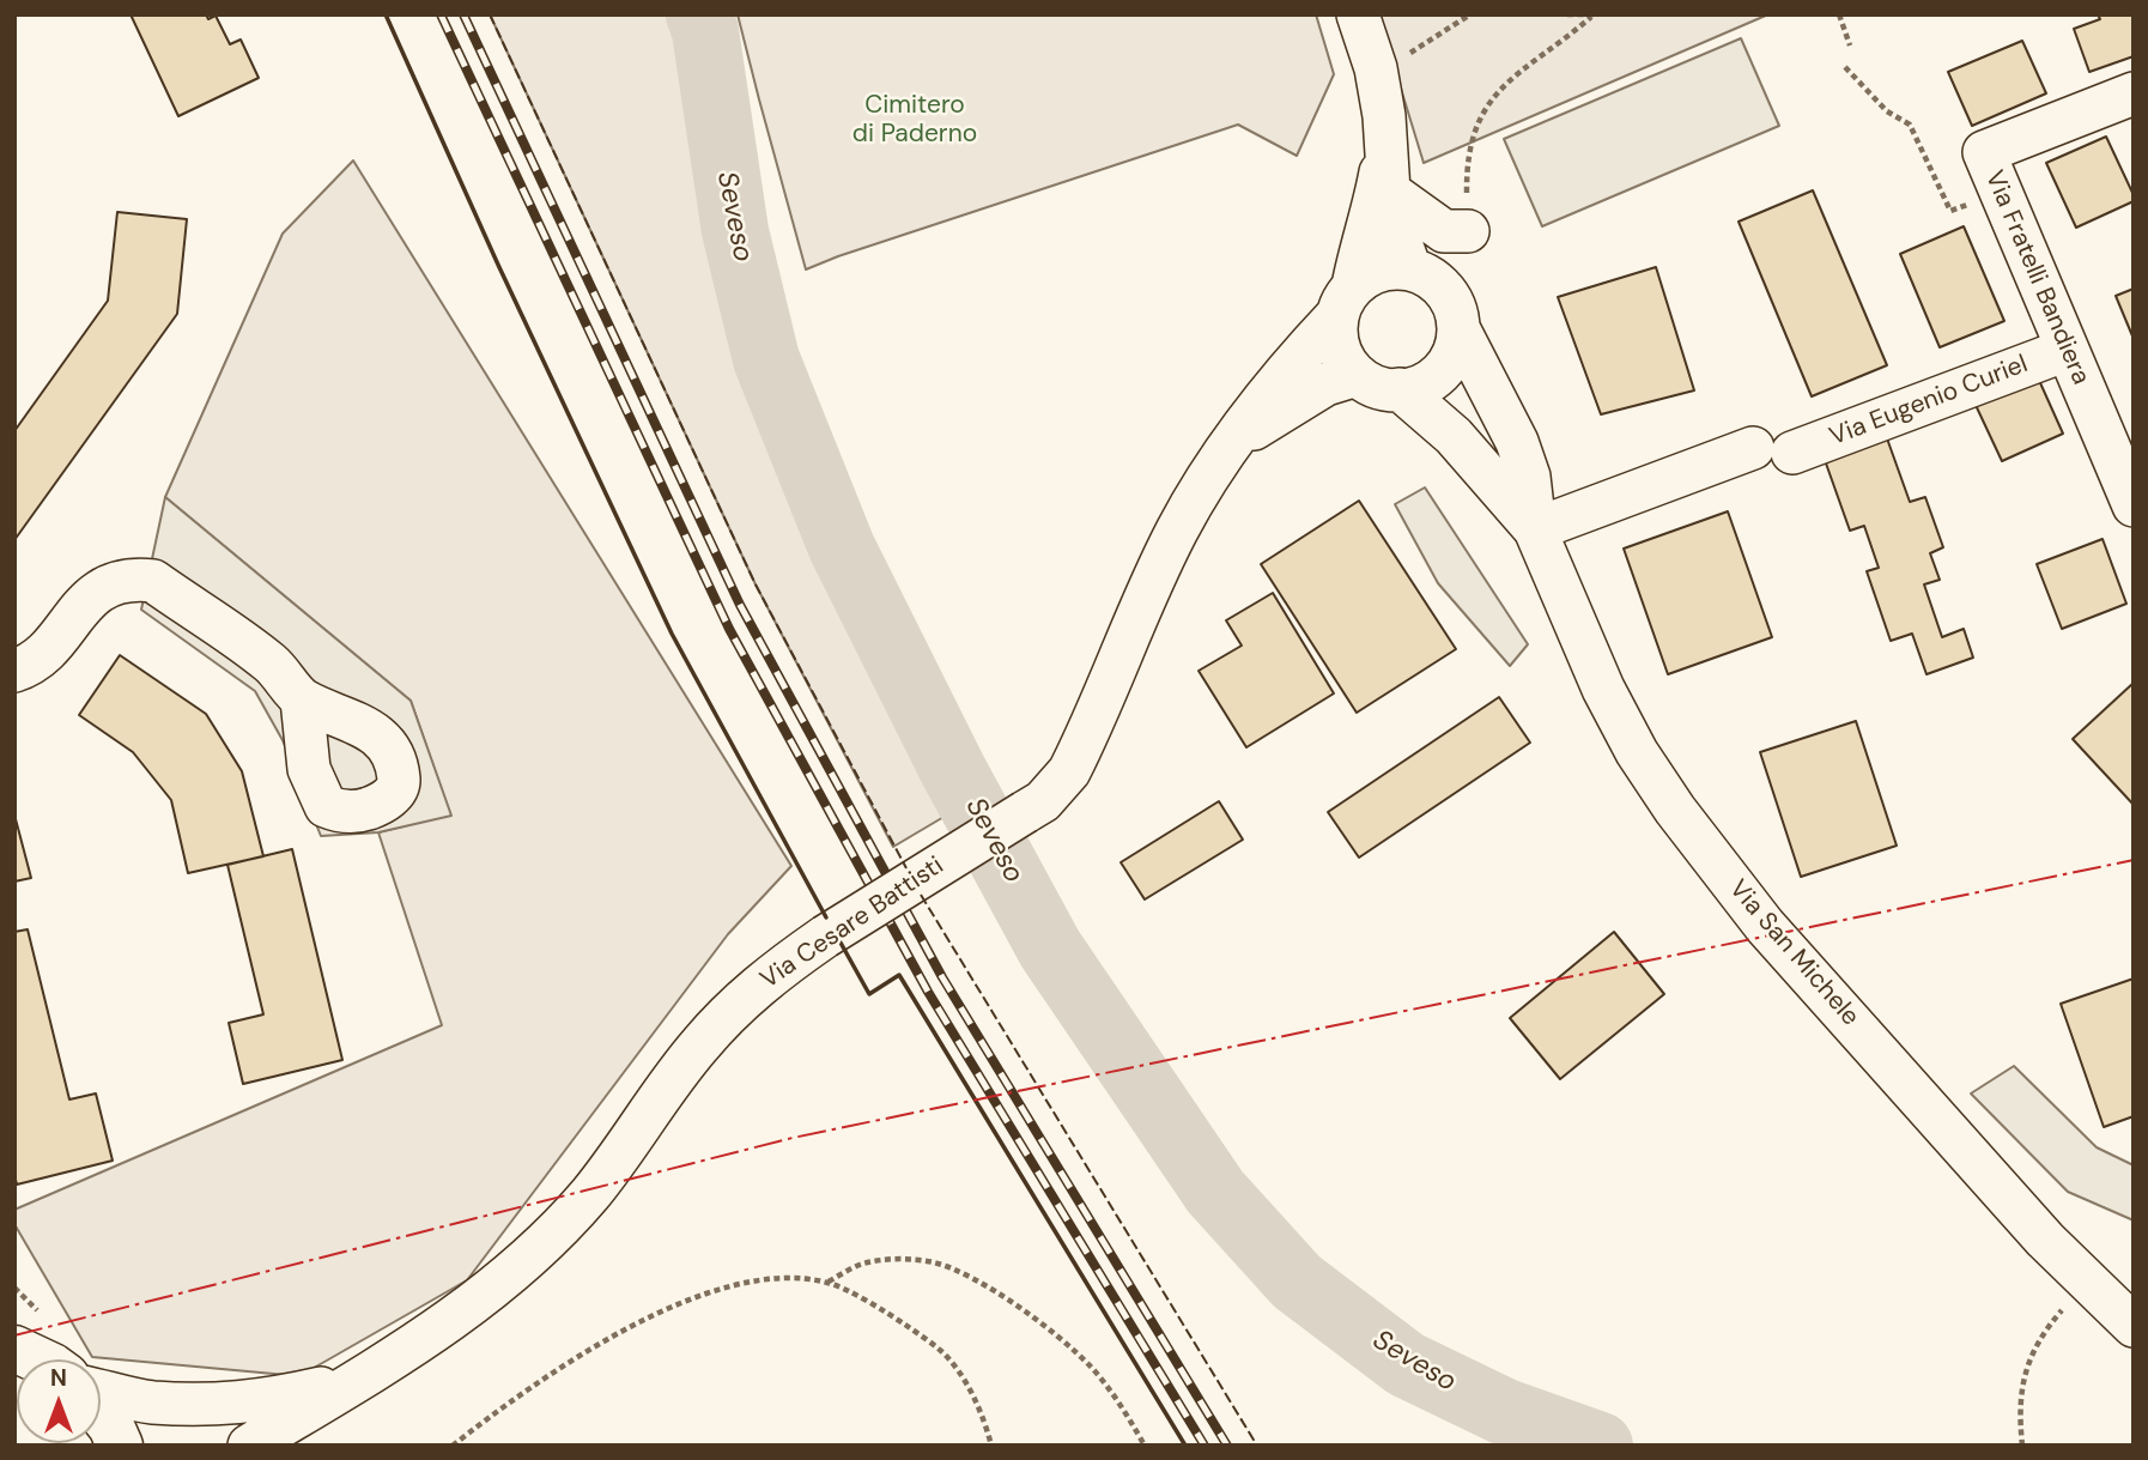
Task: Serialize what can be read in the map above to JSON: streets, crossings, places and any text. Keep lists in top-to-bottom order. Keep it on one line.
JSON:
{"streets":{"street":["Via Fratelli Bandiera","Via Eugenio Curiel","Via Cesare Battisti","Via San Michele"]},"crossings":[["Via Fratelli Bandiera","Via Eugenio Curiel"],["Via Eugenio Curiel","Via San Michele"],["Via Cesare Battisti","Via San Michele"]],"water":["Seveso"],"parks":["Cimitero di Paderno"],"north":"top"}
